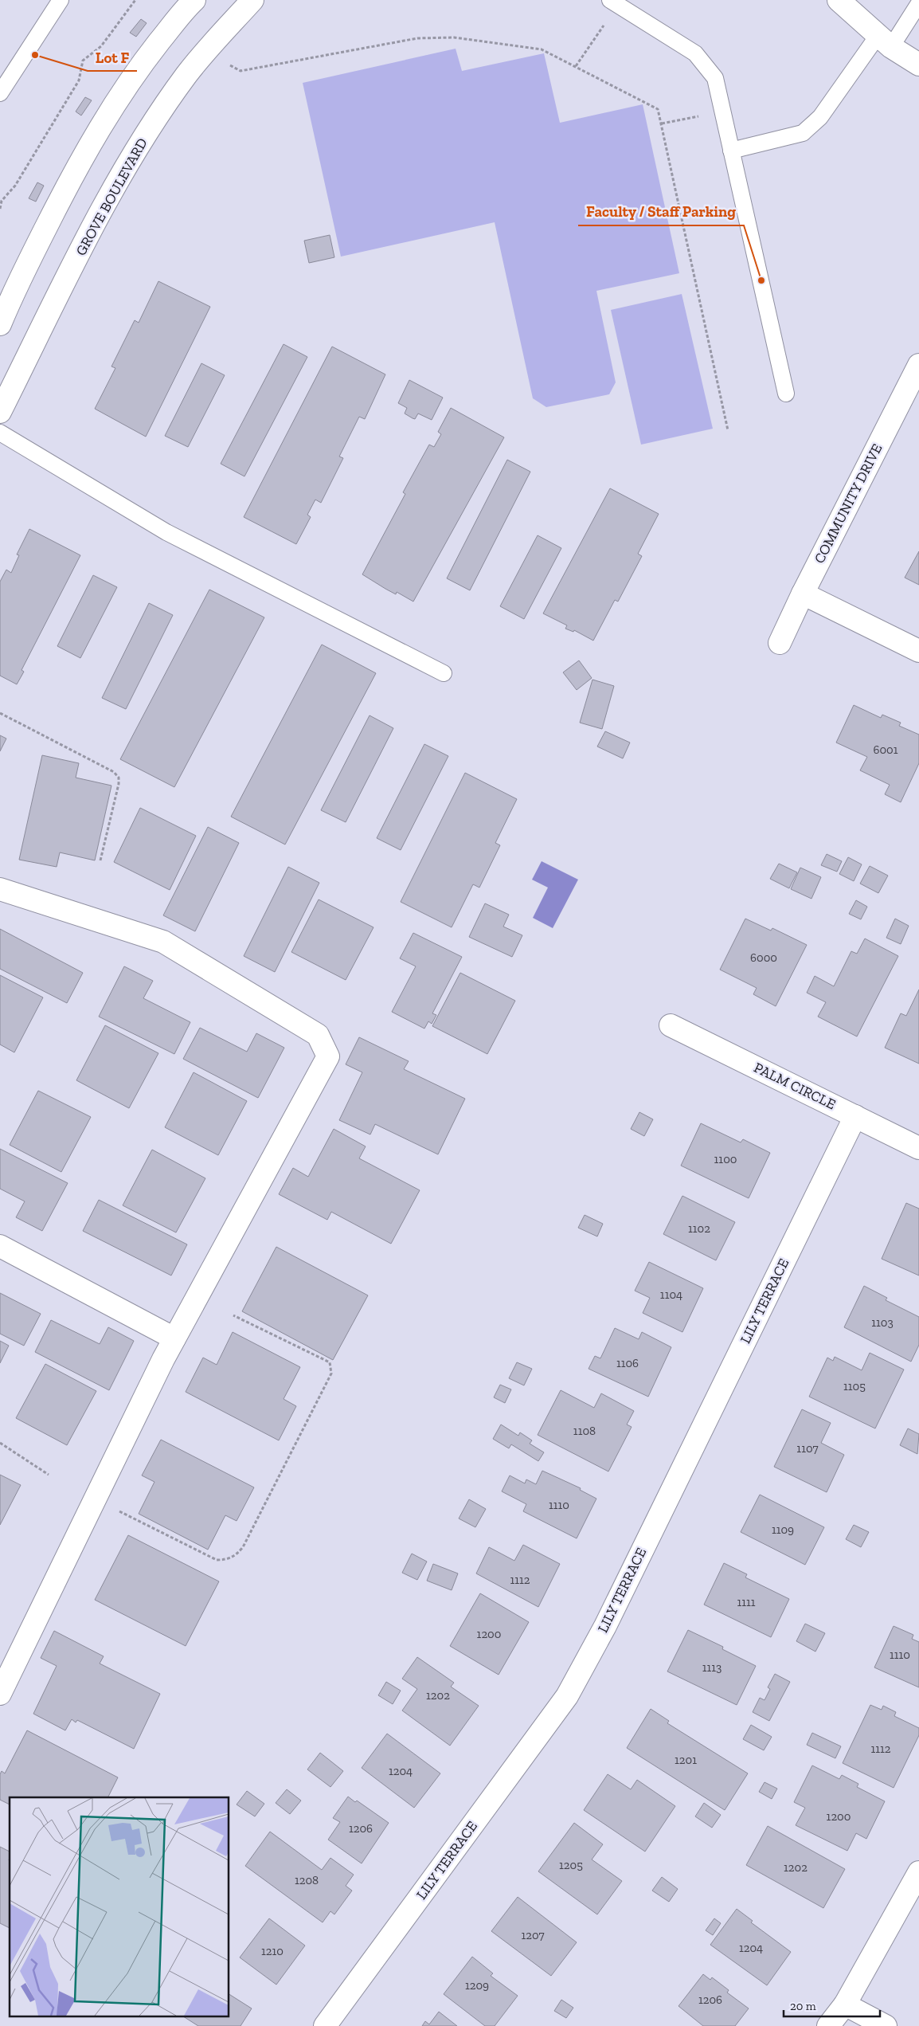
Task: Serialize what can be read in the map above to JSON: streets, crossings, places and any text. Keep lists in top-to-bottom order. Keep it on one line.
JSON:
{"streets":{"street":["GROVE BOULEVARD","COMMUNITY DRIVE","PALM CIRCLE","LILY TERRACE"]},"crossings":[["PALM CIRCLE","LILY TERRACE"]],"places":["Lot F","Faculty / Staff Parking"],"house_numbers":["6001","6000","1100","1102","1104","1103","1106","1105","1108","1107","1110","1109","1112","1111","1200","1110","1113","1202","1112","1201","1204","1200","1206","1205","1202","1208","1207","1204","1210","1209","1206"],"scale_bar":"20 m"}
